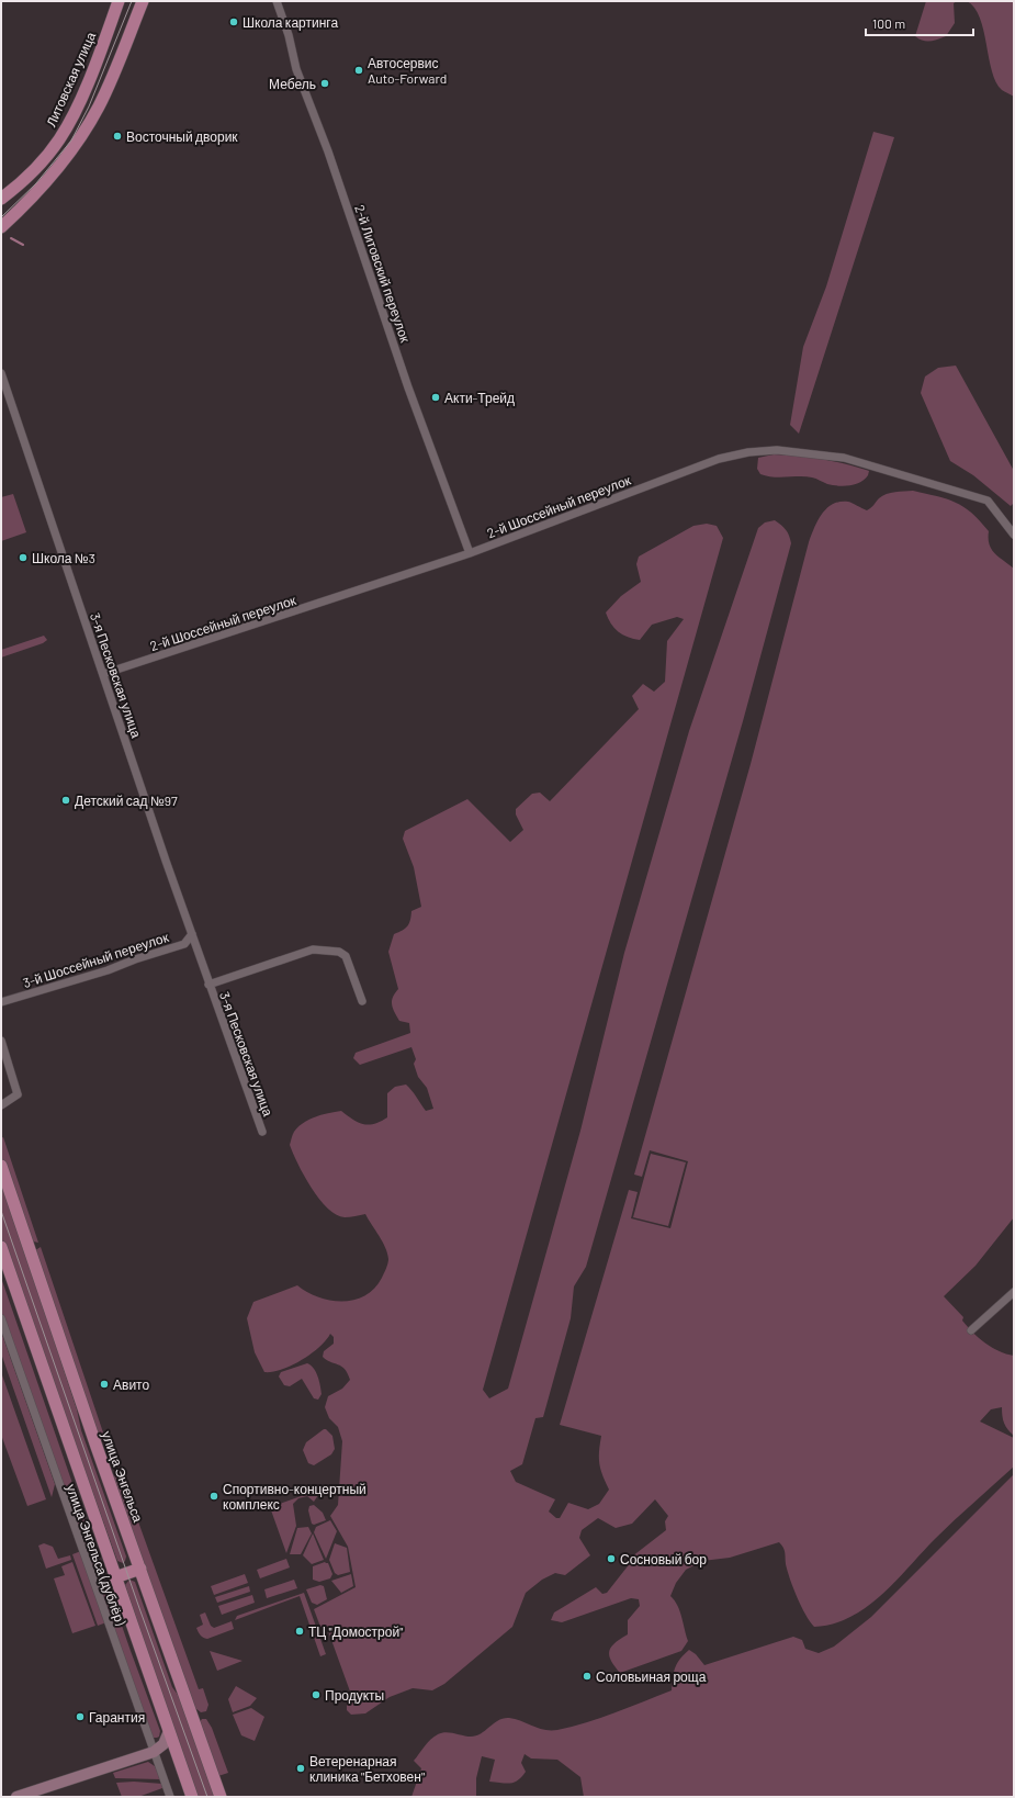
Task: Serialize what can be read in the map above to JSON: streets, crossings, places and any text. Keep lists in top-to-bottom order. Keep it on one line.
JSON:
{"streets":{"main road":["Литовская улица","улица Энгельса"],"street":["2-й Литовский переулок","2-й Шоссейный переулок","3-я Песковская улица","3-й Шоссейный переулок","улица Энгельса (дублёр)"]},"crossings":[["2-й Литовский переулок","2-й Шоссейный переулок"],["2-й Шоссейный переулок","3-я Песковская улица"],["3-я Песковская улица","3-й Шоссейный переулок"]],"places":["Школа картинга","Автосервис Auto-Forward","Мебель","Восточный дворик","Акти-Трейд","Школа №3","Детский сад №97","Авито","Спортивно-концертный комплекс","Сосновый бор","ТЦ \"Домострой\"","Соловьиная роща","Продукты","Гарантия","Ветеренарная клиника \"Бетховен\""],"scale_bar":"100 m"}
